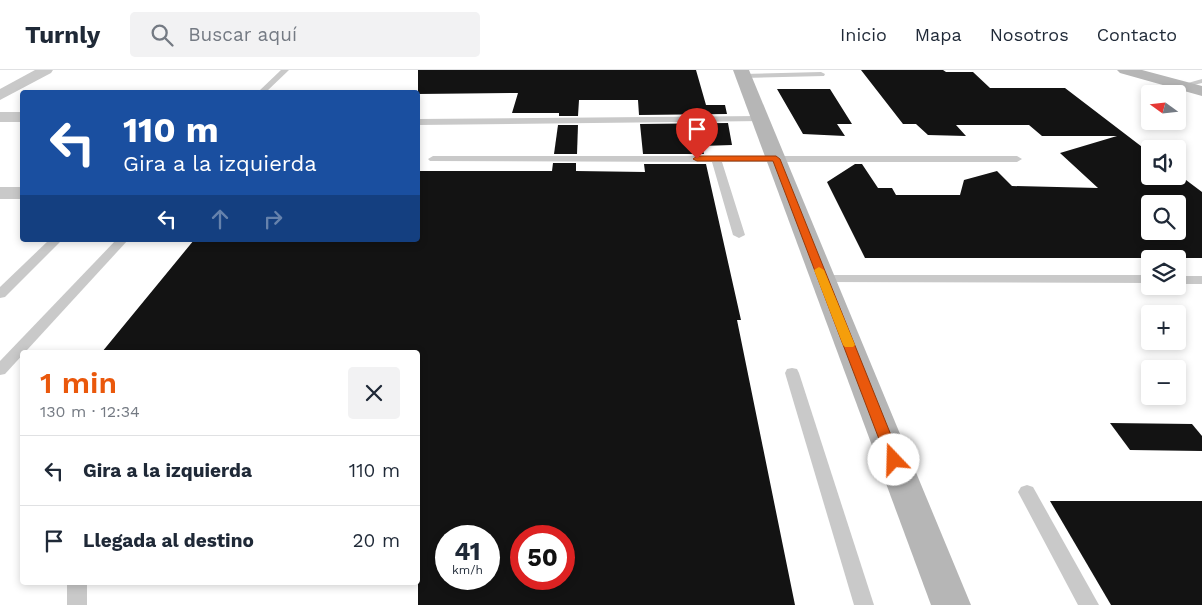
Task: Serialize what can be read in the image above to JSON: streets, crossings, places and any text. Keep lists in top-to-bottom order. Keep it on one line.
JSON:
{"north":"left","page":{"header":"Turnly","search":"Buscar aquí","nav":["Inicio","Mapa","Nosotros","Contacto"],"map_buttons":["+","−"],"turn":["110 m","Gira a la izquierda"],"heading":["1 min","130 m · 12:34"],"list":[{"name":"Gira a la izquierda","value":"110 m"},{"name":"Llegada al destino","value":"20 m"}],"speed":"41 km/h","limit":"50"}}
